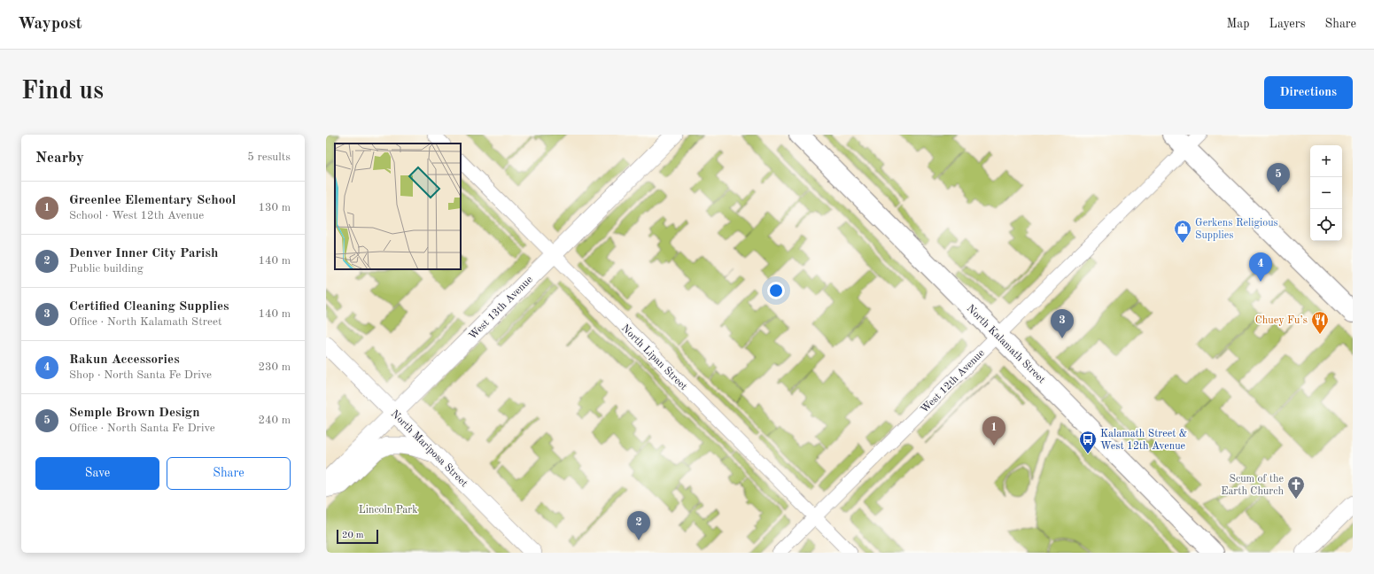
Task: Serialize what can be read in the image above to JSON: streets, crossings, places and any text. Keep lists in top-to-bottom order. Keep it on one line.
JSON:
{"streets":{"main road":["North Kalamath Street"],"street":["West 13th Avenue","North Lipan Street","West 12th Avenue","North Mariposa Street"]},"crossings":[["West 13th Avenue","North Lipan Street"],["West 13th Avenue","North Mariposa Street"],["North Kalamath Street","West 12th Avenue"],["North Lipan Street","West 12th Avenue"]],"parks":["Lincoln Park"],"places":{"shop":["Gerkens Religious Supplies"],"restaurant":["Chuey Fu’s"],"bus stop":["Kalamath Street & West 12th Avenue"],"church":["Scum of the Earth Church"]},"scale_bar":"20 m","page":{"header":"Waypost","nav":["Map","Layers","Share"],"buttons":["Directions",["Save","Share"]],"title":"Find us","heading":["Nearby","5 results"],"map_buttons":["+","−"],"pins":["5","4","3","1","2"],"list":[{"mark":"1","name":"Greenlee Elementary School","note":"School · West 12th Avenue","value":"130 m"},{"mark":"2","name":"Denver Inner City Parish","note":"Public building","value":"140 m"},{"mark":"3","name":"Certified Cleaning Supplies","note":"Office · North Kalamath Street","value":"140 m"},{"mark":"4","name":"Rakun Accessories","note":"Shop · North Santa Fe Drive","value":"230 m"},{"mark":"5","name":"Semple Brown Design","note":"Office · North Santa Fe Drive","value":"240 m"}],"scale":"20 m"}}
